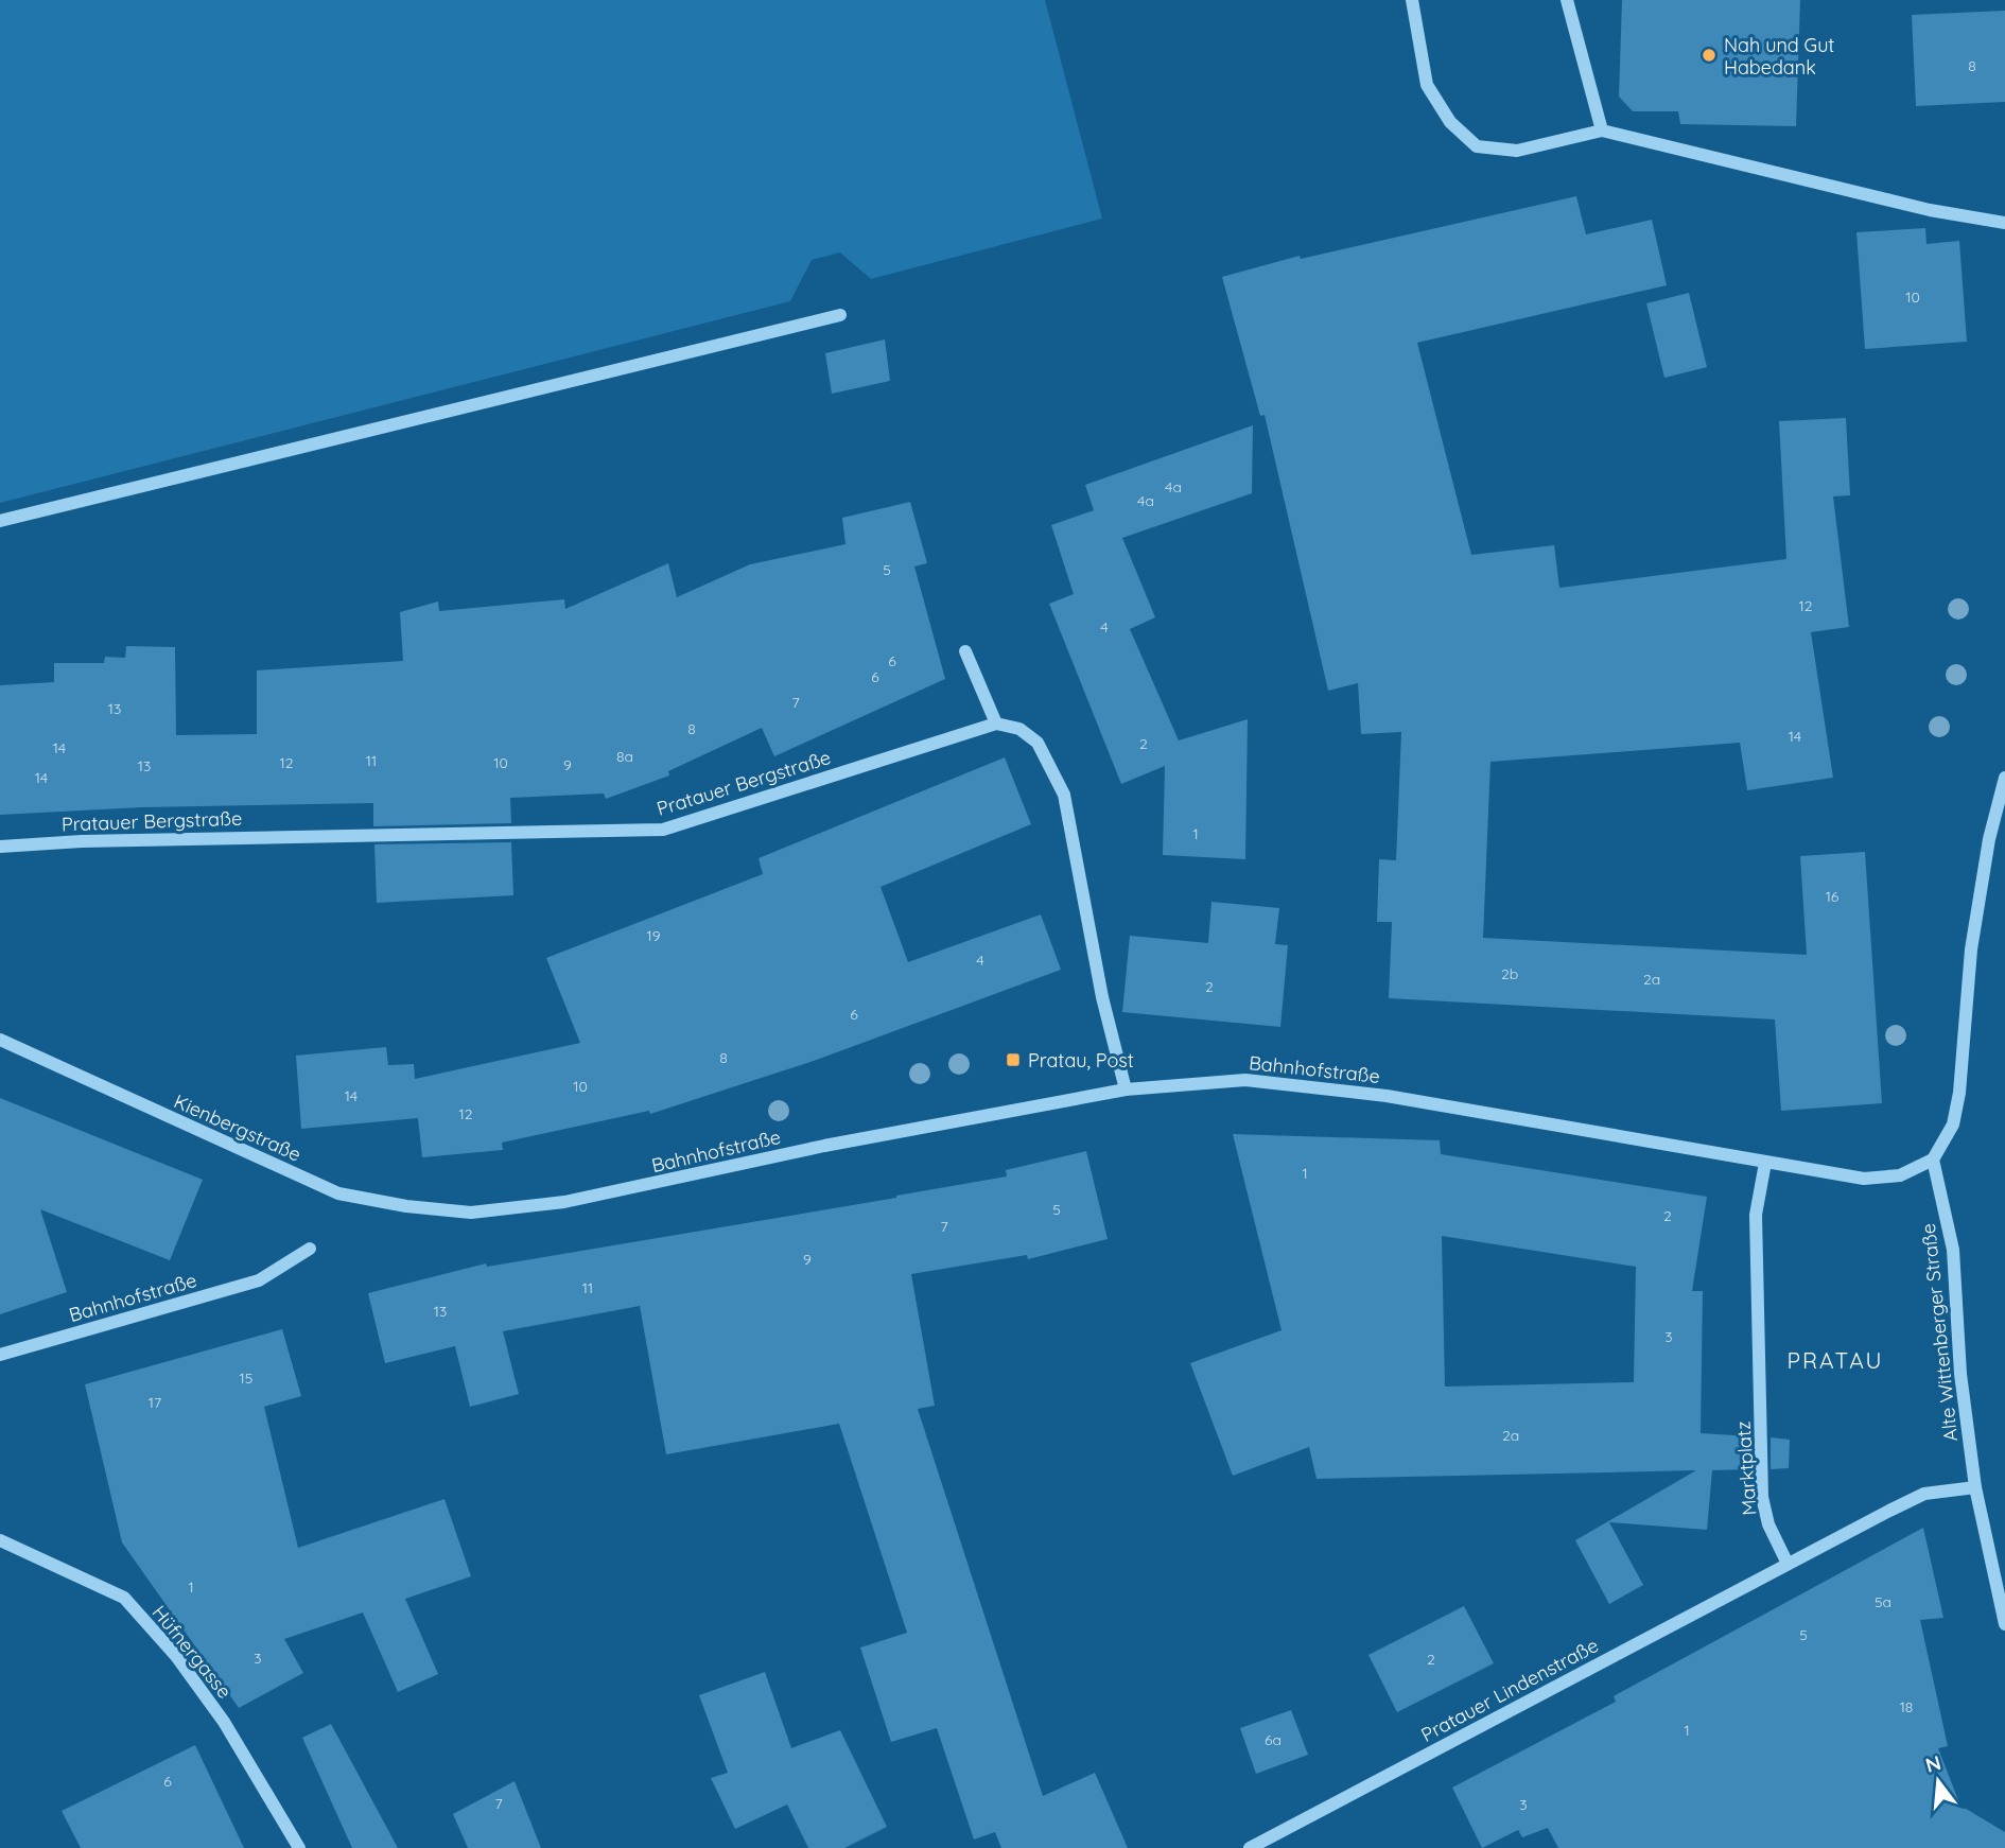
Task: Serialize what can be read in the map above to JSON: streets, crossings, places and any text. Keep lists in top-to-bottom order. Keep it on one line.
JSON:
{"streets":{"street":["Pratauer Bergstraße","Bahnhofstraße","Kienbergstraße","Alte Wittenberger Straße","Marktplatz","Hüfnergasse","Pratauer Lindenstraße"]},"crossings":[["Bahnhofstraße","Kienbergstraße"],["Bahnhofstraße","Alte Wittenberger Straße"],["Bahnhofstraße","Marktplatz"],["Marktplatz","Pratauer Lindenstraße"]],"districts":["PRATAU"],"places":{"other":["Nah und Gut Habedank"],"transit":["Pratau, Post"]},"house_numbers":["8","10","4a","4a","5","12","4","6","6","7","13","8","14","2","14","8a","11","12","10","9","13","14","1","16","19","4","2b","2a","2","6","8","10","14","12","1","5","2","7","9","11","13","3","15","17","2a","1","5a","5","3","2","18","1","6a","6","7","3"],"north":"top"}
